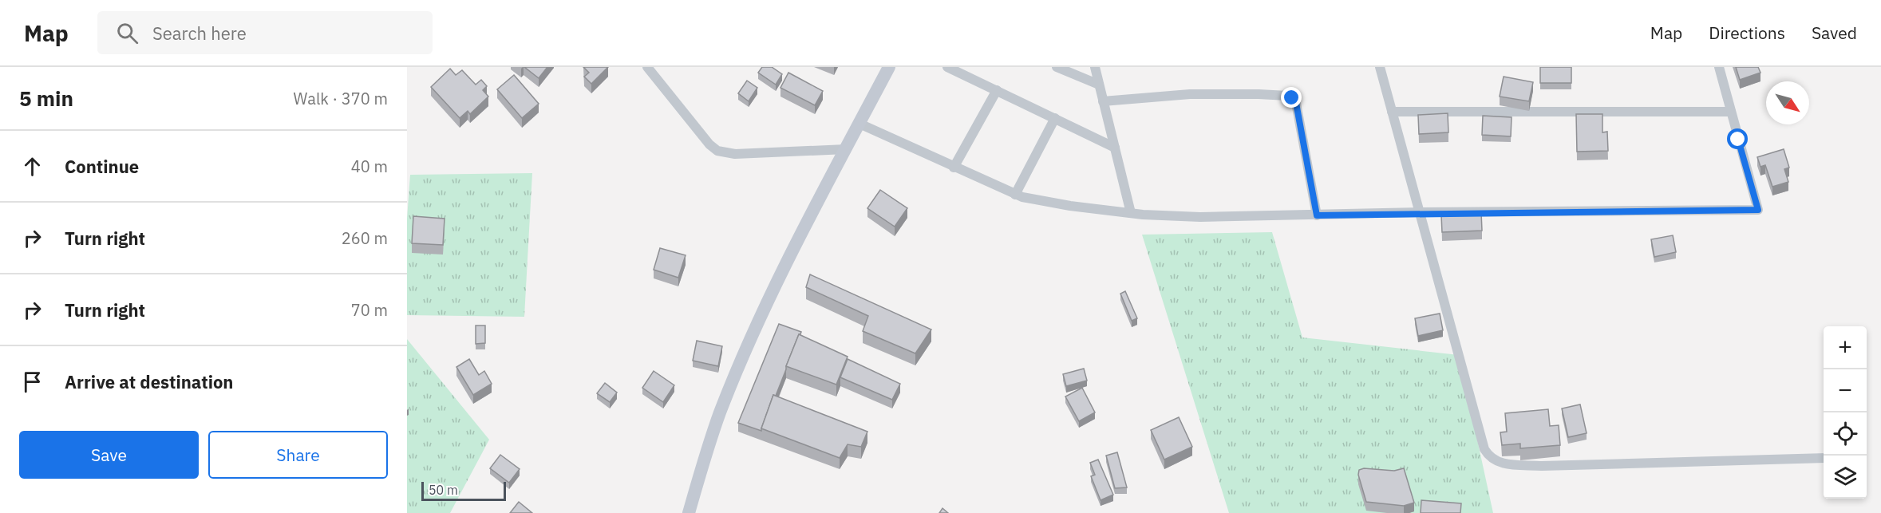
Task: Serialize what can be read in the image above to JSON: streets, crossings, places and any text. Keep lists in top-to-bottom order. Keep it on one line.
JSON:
{"scale_bar":"50 m","north":"bottom right","page":{"header":"Map","search":"Search here","nav":["Map","Directions","Saved"],"heading":["5 min","Walk · 370 m"],"list":[["Continue","40 m"],["Turn right","260 m"],["Turn right","70 m"],"Arrive at destination"],"map_buttons":["+","−"],"buttons":["Save","Share"],"scale":"50 m"}}
